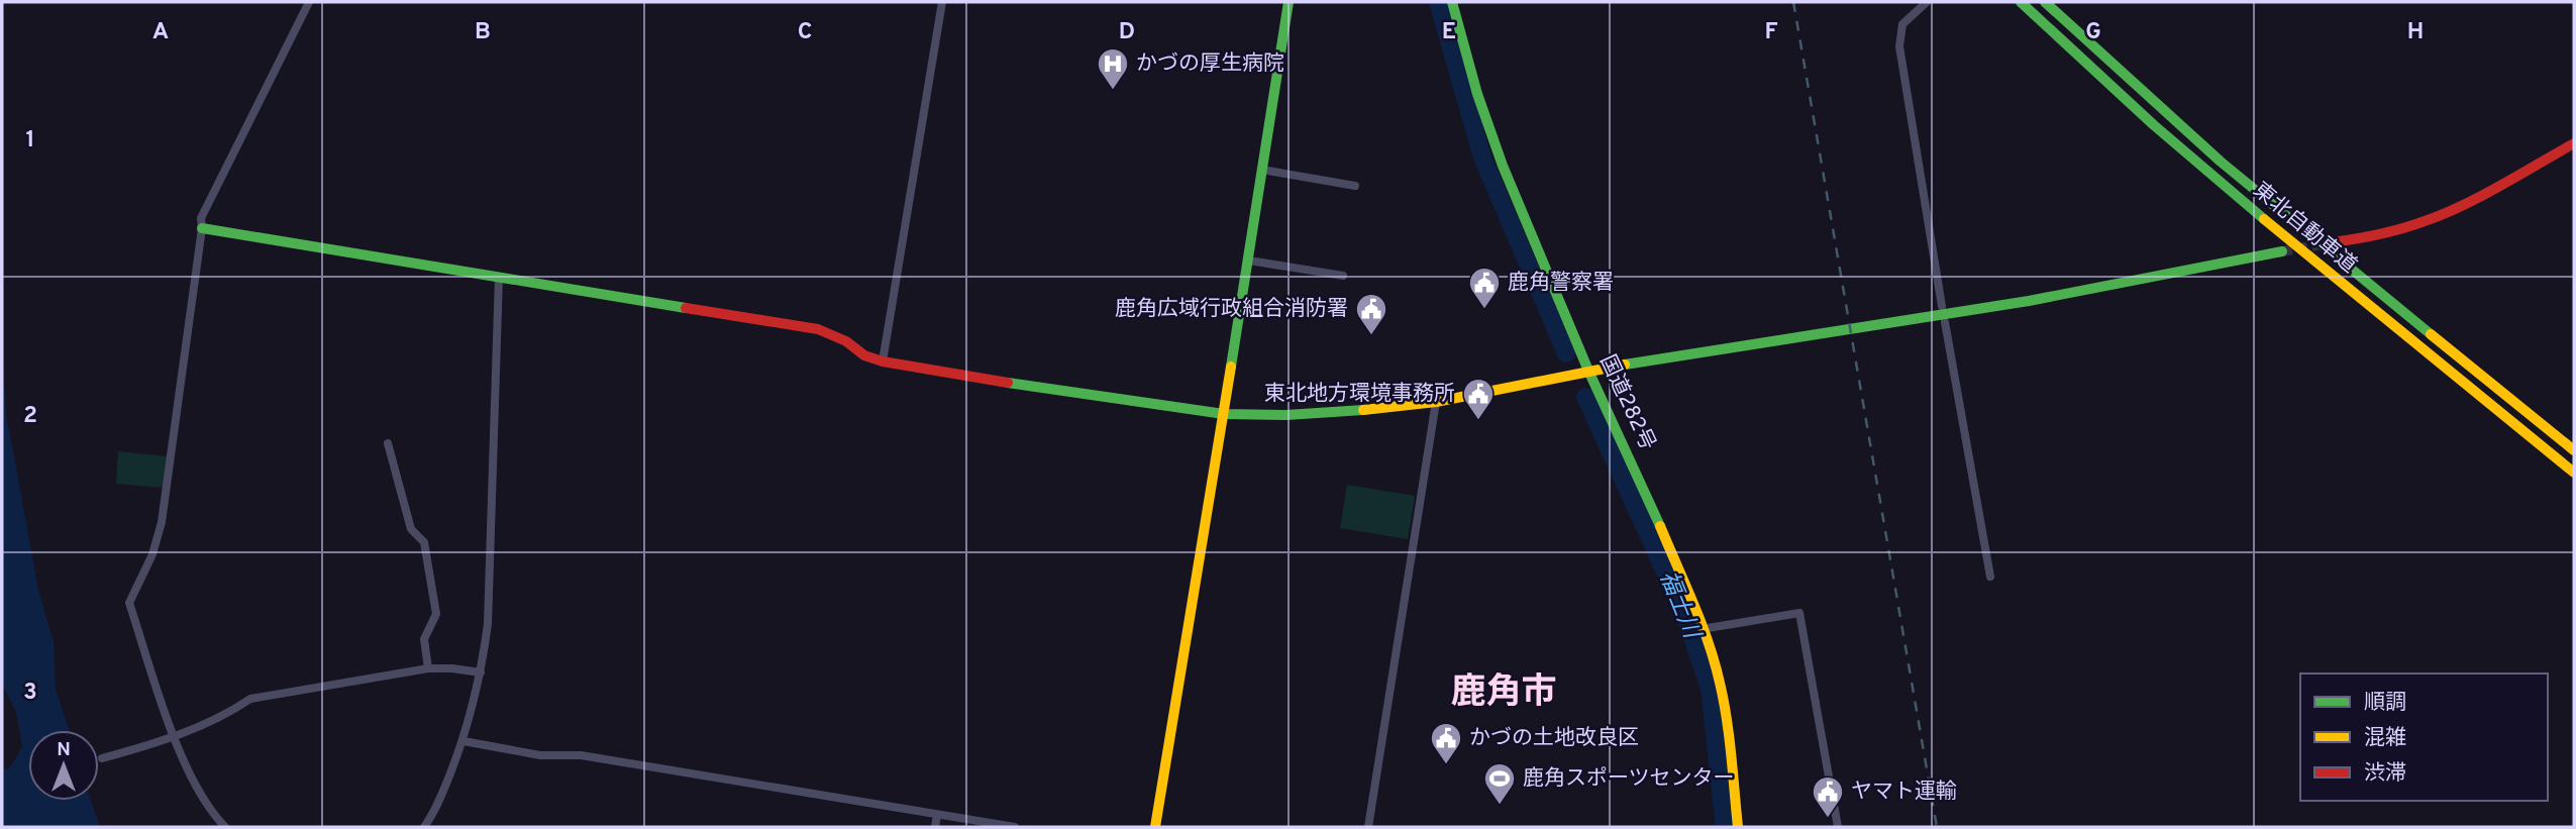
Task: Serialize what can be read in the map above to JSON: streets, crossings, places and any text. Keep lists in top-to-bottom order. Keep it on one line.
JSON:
{"streets":{"main road":["東北自動車道","国道282号"]},"districts":["鹿角市"],"water":["福士川"],"places":{"hospital":["かづの厚生病院"],"public building":["鹿角警察署","鹿角広域行政組合消防署","東北地方環境事務所","かづの土地改良区","ヤマト運輸"],"sports":["鹿角スポーツセンター"]},"legend":["順調","混雑","渋滞"],"north":"top","grid":{"columns":["A","B","C","D","E","F","G","H"],"rows":["1","2","3"]}}
